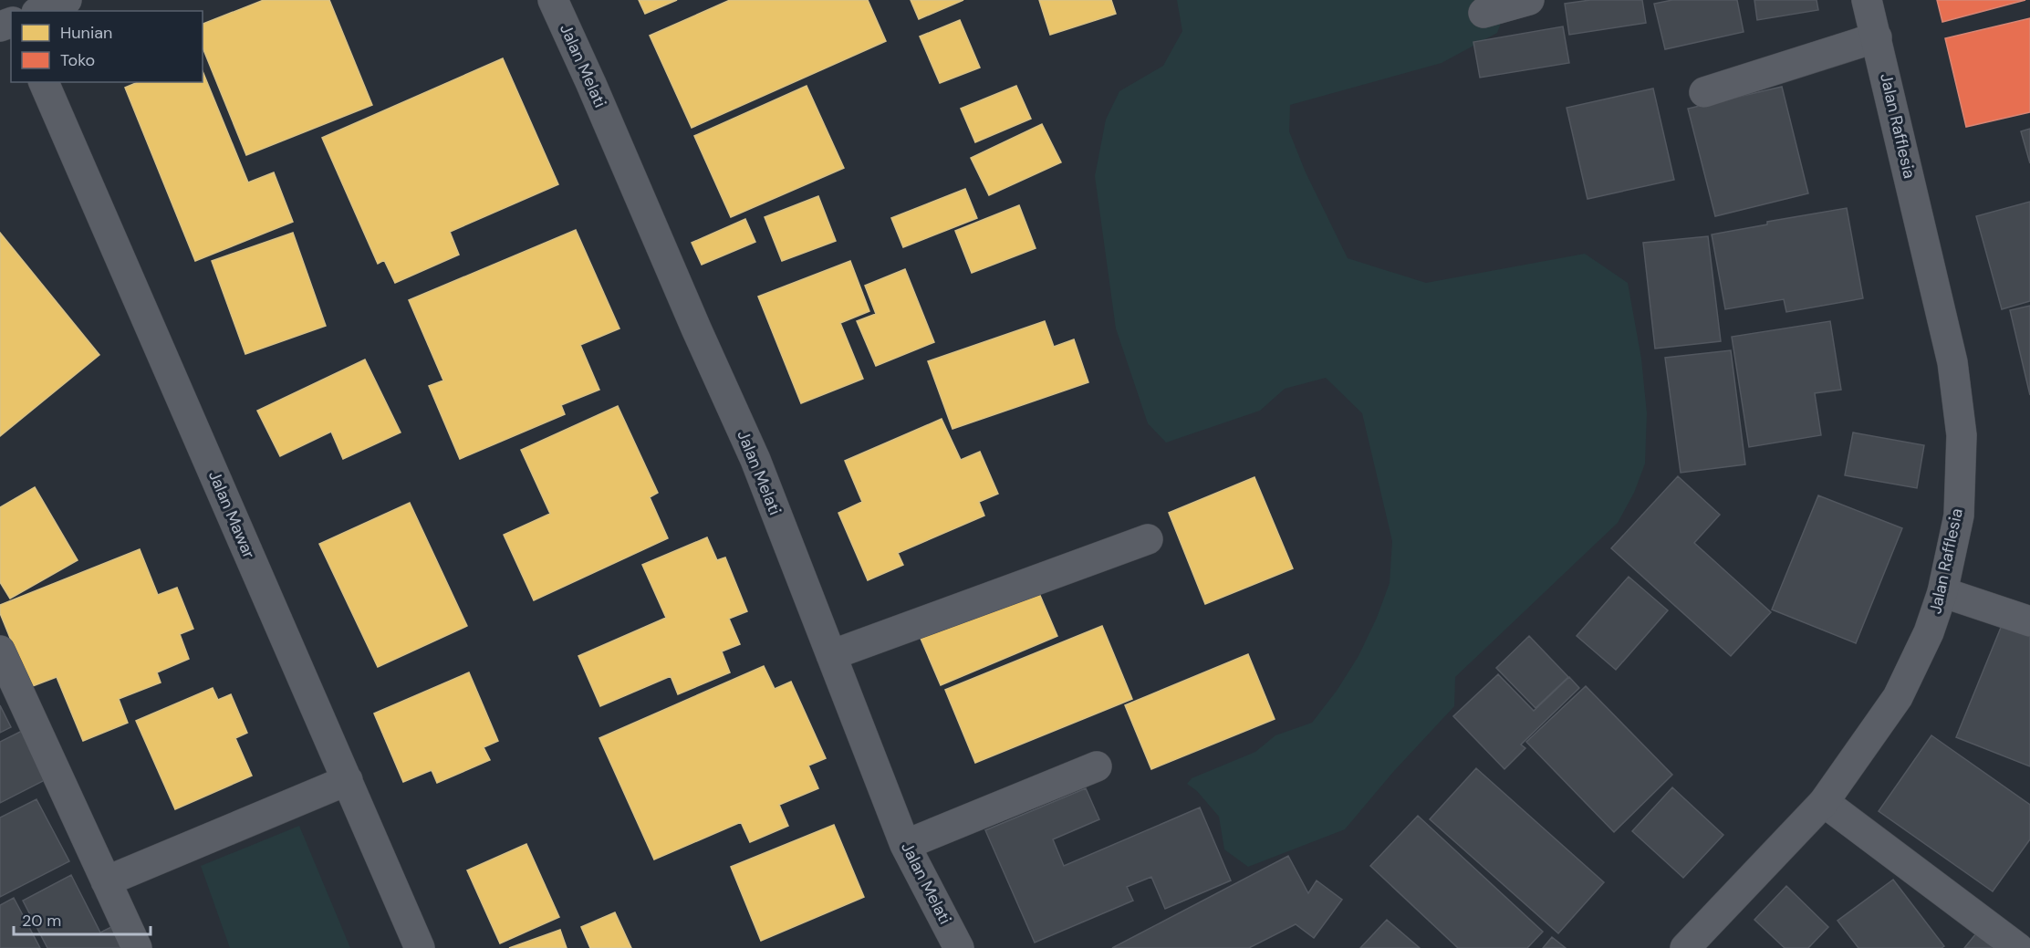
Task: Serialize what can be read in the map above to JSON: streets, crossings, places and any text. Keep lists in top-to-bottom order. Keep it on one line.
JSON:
{"streets":{"street":["Jalan Melati","Jalan Rafflesia","Jalan Mawar"]},"legend":["Hunian","Toko"],"scale_bar":"20 m"}
